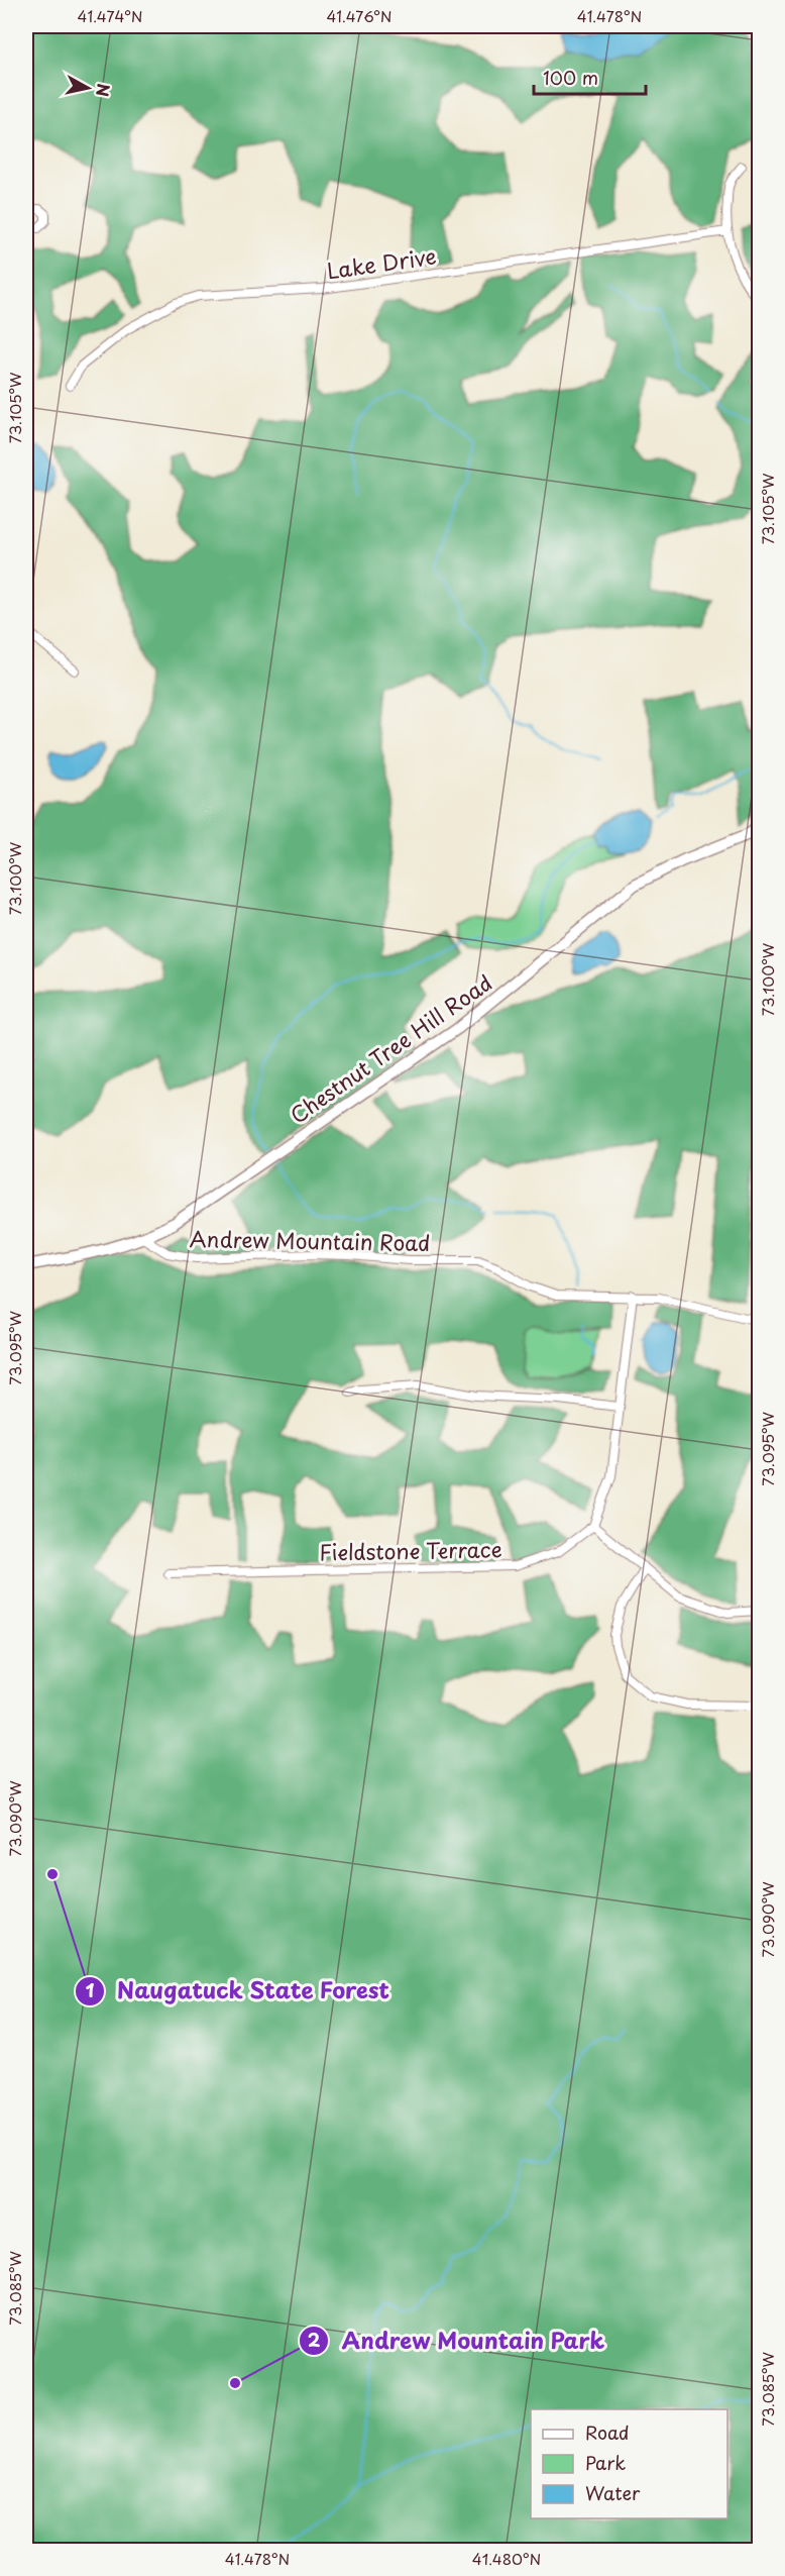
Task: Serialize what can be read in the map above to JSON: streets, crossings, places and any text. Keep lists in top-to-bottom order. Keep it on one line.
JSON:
{"streets":{"street":["Lake Drive","Chestnut Tree Hill Road","Andrew Mountain Road","Fieldstone Terrace"]},"crossings":[["Chestnut Tree Hill Road","Andrew Mountain Road"]],"places":["Naugatuck State Forest","Andrew Mountain Park"],"legend":["Road","Park","Water"],"scale_bar":"100 m","north":"right","coordinates":["41.474°N","41.476°N","41.478°N","73.105°W","73.100°W","73.095°W","73.090°W","73.085°W","41.480°N"]}
